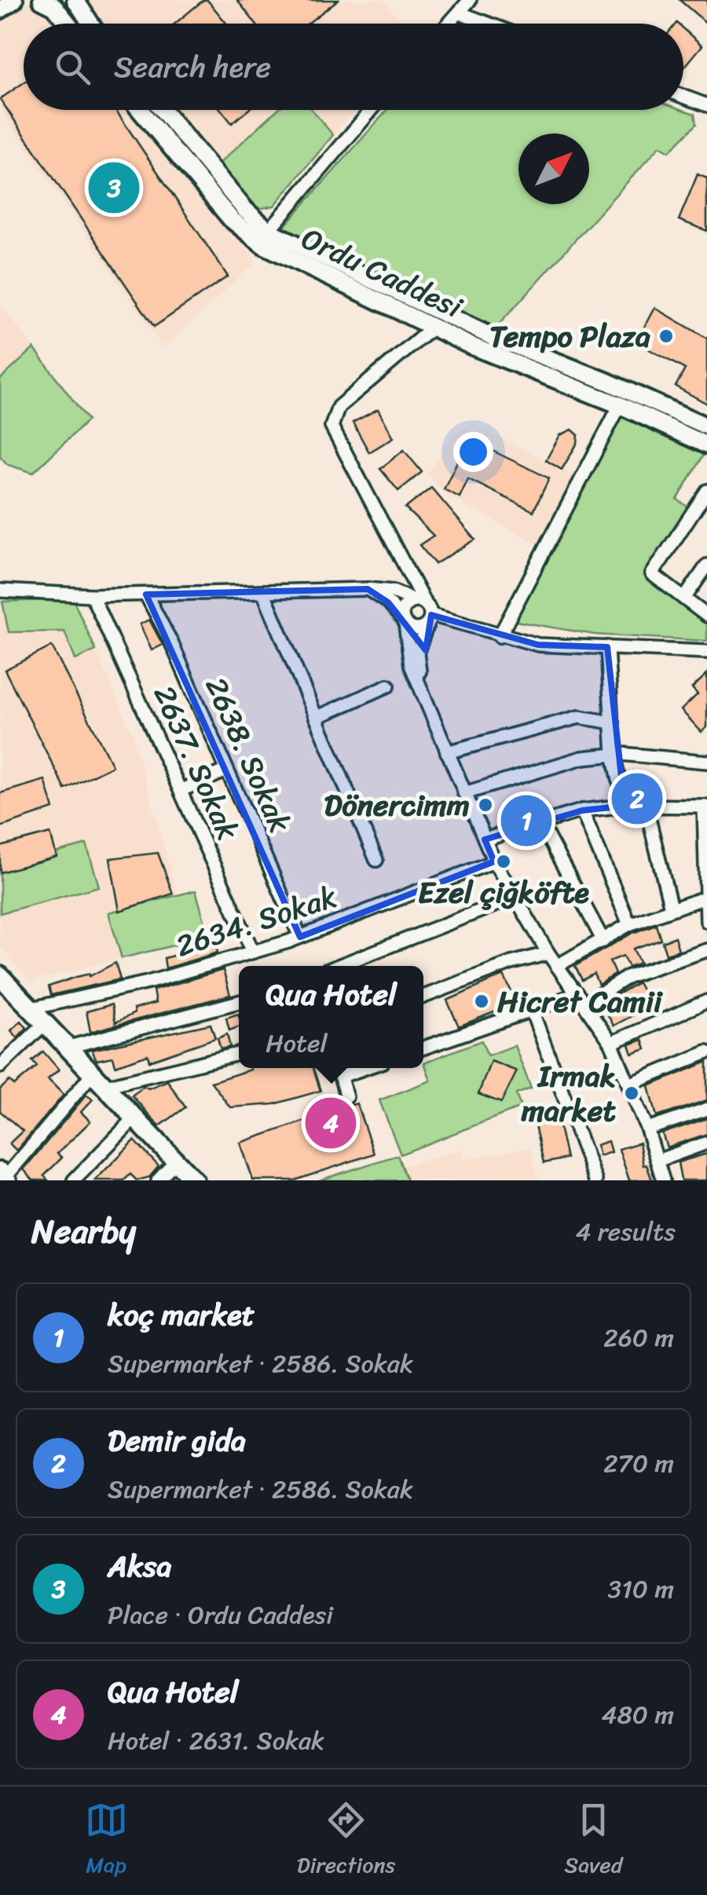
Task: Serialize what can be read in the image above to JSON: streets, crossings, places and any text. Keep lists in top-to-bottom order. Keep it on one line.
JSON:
{"streets":{"main road":["Ordu Caddesi"],"street":["2638. Sokak","2637. Sokak","2634. Sokak"]},"crossings":[["2638. Sokak","2634. Sokak"],["2637. Sokak","2634. Sokak"]],"places":["Tempo Plaza","Dönercimm","Ezel çiğköfte","Hicret Camii","Irmak market"],"north":"top right","page":{"search":"Search here","pins":["3","2","1","4"],"popup":["Qua Hotel","Hotel"],"heading":["Nearby","4 results"],"list":[{"mark":"1","name":"koç market","note":"Supermarket · 2586. Sokak","value":"260 m"},{"mark":"2","name":"Demir gida","note":"Supermarket · 2586. Sokak","value":"270 m"},{"mark":"3","name":"Aksa","note":"Place · Ordu Caddesi","value":"310 m"},{"mark":"4","name":"Qua Hotel","note":"Hotel · 2631. Sokak","value":"480 m"}],"nav":["Map","Directions","Saved"]}}
